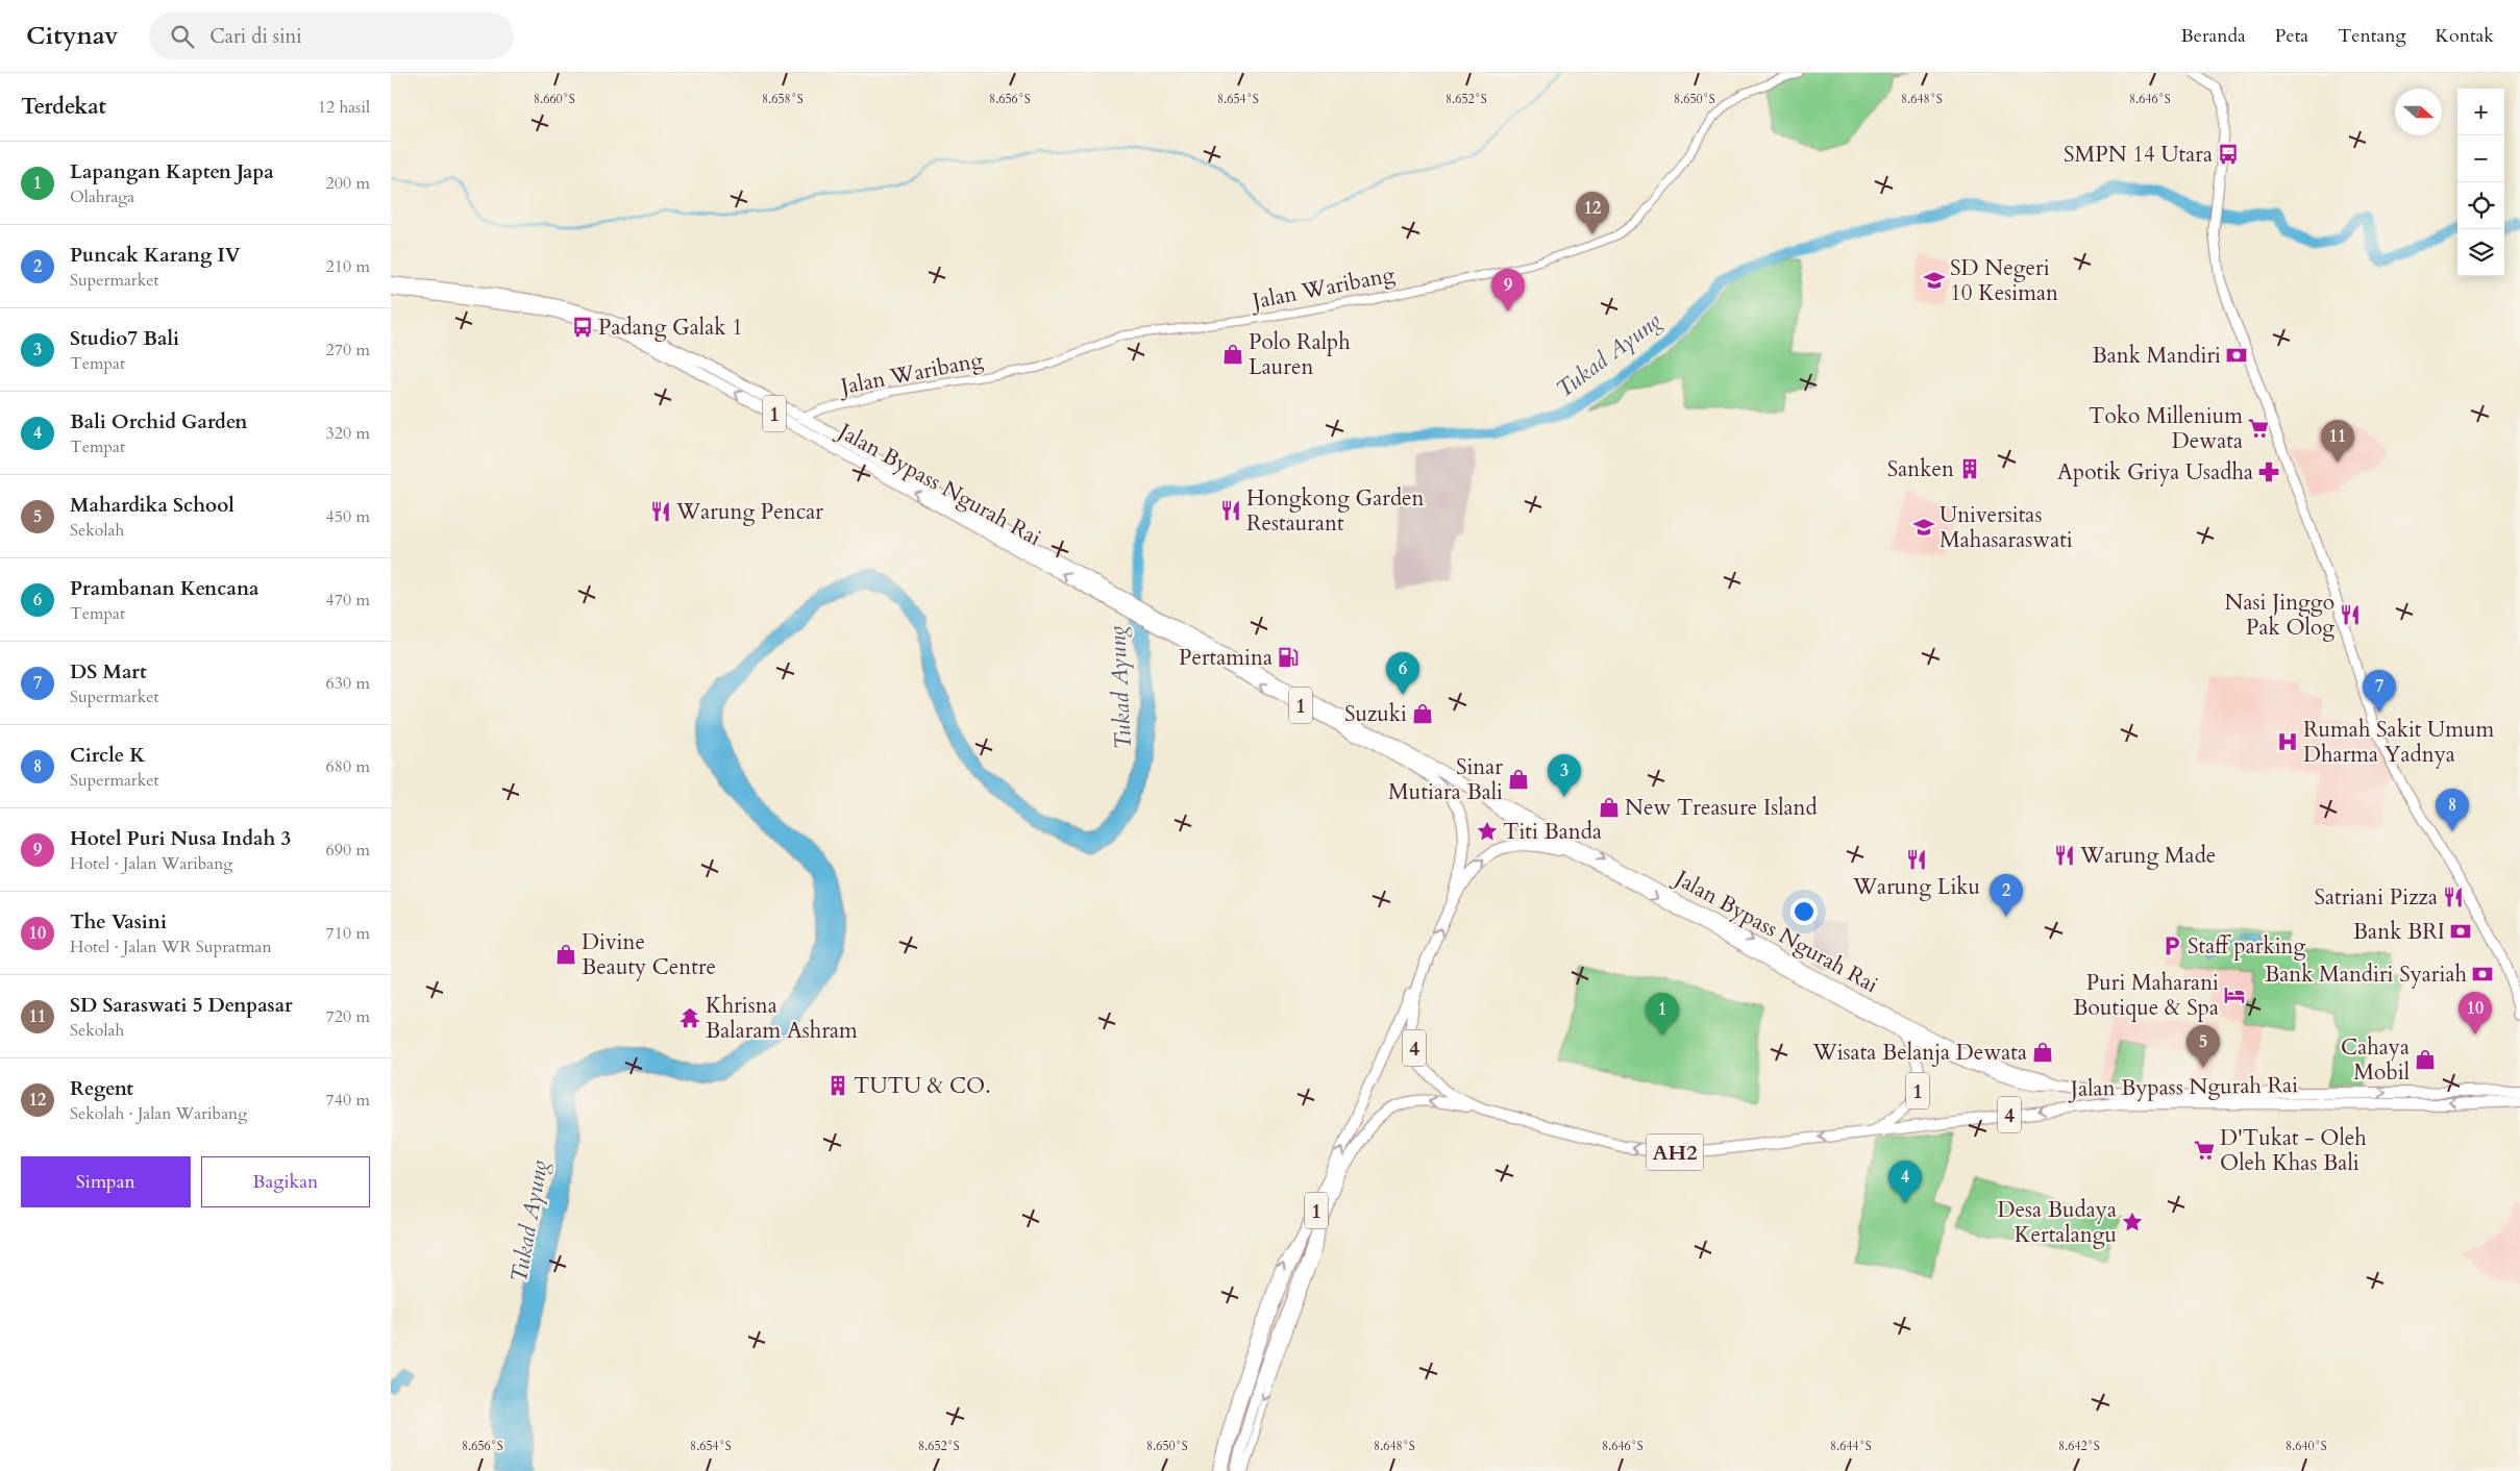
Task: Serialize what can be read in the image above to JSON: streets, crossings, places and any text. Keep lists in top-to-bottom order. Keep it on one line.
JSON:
{"streets":{"highway":["1","Jalan Bypass Ngurah Rai","4","AH2"],"street":["Jalan Waribang"]},"crossings":[["Jalan Waribang","Jalan Bypass Ngurah Rai"],["1","Jalan Bypass Ngurah Rai"],["1","4"],["Jalan Bypass Ngurah Rai","4"]],"water":["Tukad Ayung"],"places":{"bus stop":["SMPN 14 Utara","Padang Galak 1"],"school or university":["SD Negeri 10 Kesiman","Universitas Mahasaraswati"],"shop":["Polo Ralph Lauren","Suzuki","Sinar Mutiara Bali","New Treasure Island","Divine Beauty Centre","Wisata Belanja Dewata","Cahaya Mobil"],"bank":["Bank Mandiri","Bank BRI","Bank Mandiri Syariah"],"supermarket":["Toko Millenium Dewata","D'Tukat - Oleh Oleh Khas Bali"],"building":["Sanken","TUTU & CO."],"pharmacy":["Apotik Griya Usadha"],"restaurant":["Hongkong Garden Restaurant","Warung Pencar","Nasi Jinggo Pak Olog","Warung Made","Warung Liku","Satriani Pizza"],"fuel station":["Pertamina"],"hospital":["Rumah Sakit Umum Dharma Yadnya"],"place":["Titi Banda","Desa Budaya Kertalangu"],"parking":["Staff parking"],"hotel":["Puri Maharani Boutique & Spa"],"temple":["Khrisna Balaram Ashram"]},"north":"right","page":{"header":"Citynav","search":"Cari di sini","nav":["Beranda","Peta","Tentang","Kontak"],"heading":["Terdekat","12 hasil"],"map_buttons":["+","−"],"list":[{"mark":"1","name":"Lapangan Kapten Japa","note":"Olahraga","value":"200 m"},{"mark":"2","name":"Puncak Karang IV","note":"Supermarket","value":"210 m"},{"mark":"3","name":"Studio7 Bali","note":"Tempat","value":"270 m"},{"mark":"4","name":"Bali Orchid Garden","note":"Tempat","value":"320 m"},{"mark":"5","name":"Mahardika School","note":"Sekolah","value":"450 m"},{"mark":"6","name":"Prambanan Kencana","note":"Tempat","value":"470 m"},{"mark":"7","name":"DS Mart","note":"Supermarket","value":"630 m"},{"mark":"8","name":"Circle K","note":"Supermarket","value":"680 m"},{"mark":"9","name":"Hotel Puri Nusa Indah 3","note":"Hotel · Jalan Waribang","value":"690 m"},{"mark":"10","name":"The Vasini","note":"Hotel · Jalan WR Supratman","value":"710 m"},{"mark":"11","name":"SD Saraswati 5 Denpasar","note":"Sekolah","value":"720 m"},{"mark":"12","name":"Regent","note":"Sekolah · Jalan Waribang","value":"740 m"}],"pins":["12","9","11","6","7","3","8","2","10","1","5","4"],"buttons":["Simpan","Bagikan"]},"coordinates":["8.656°S","8.654°S","8.652°S","8.650°S","8.648°S","8.646°S","8.660°S","8.658°S","8.644°S","8.642°S","8.640°S"]}
